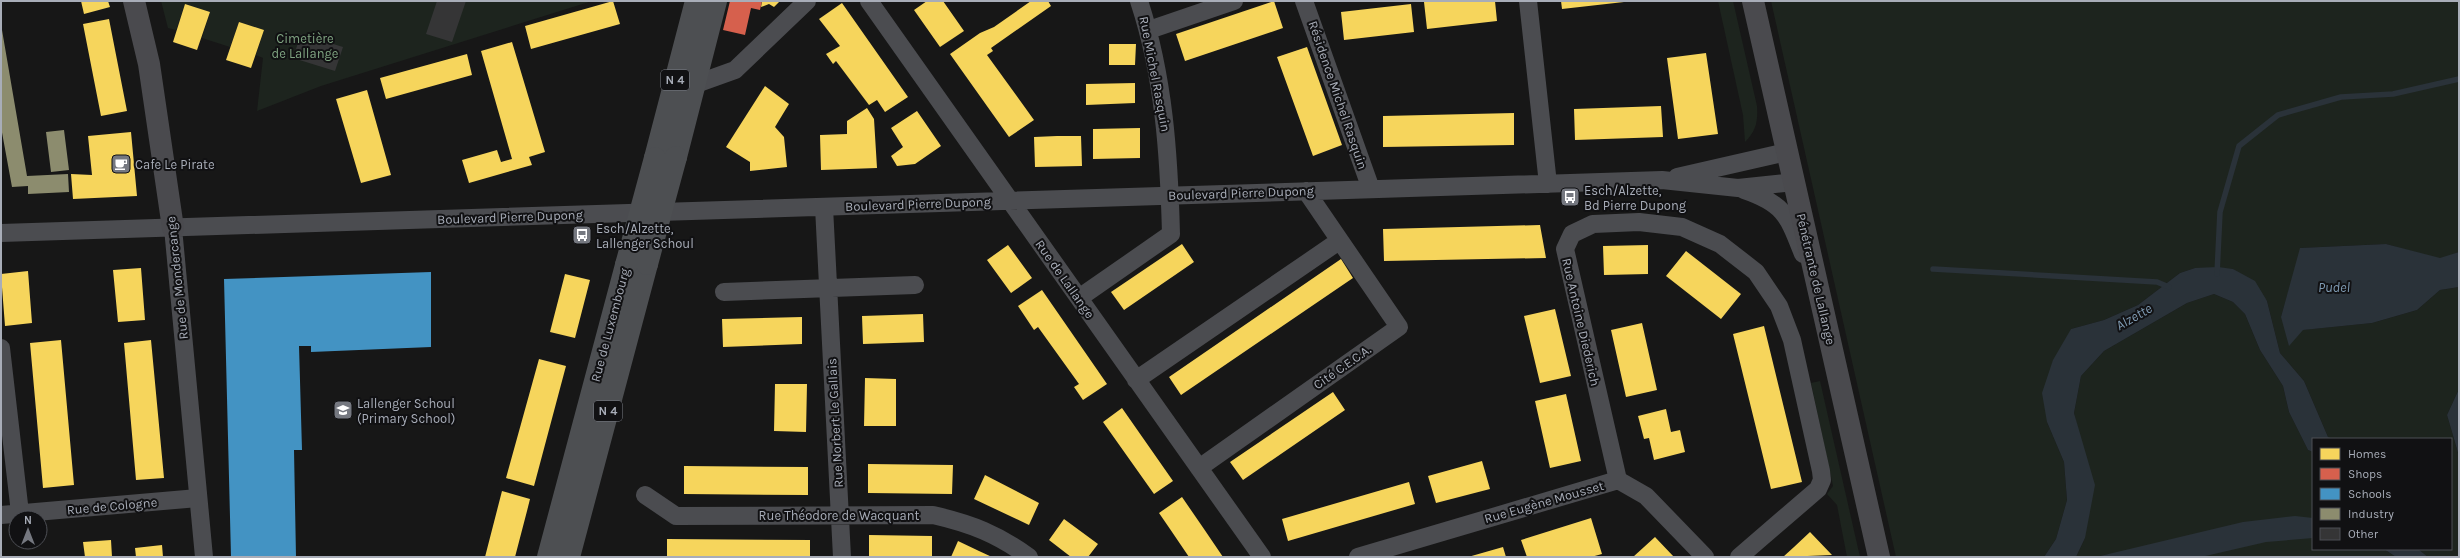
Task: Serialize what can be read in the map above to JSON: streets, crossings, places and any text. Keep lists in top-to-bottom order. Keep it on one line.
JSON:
{"streets":{"main road":["N 4","Rue de Mondercange","Pénétrante de Lallange","Rue de Luxembourg"],"street":["Rue Michel Rasquin","Résidence Michel Rasquin","Boulevard Pierre Dupong","Rue de Lallange","Rue Antoine Diederich","Cité C.E.C.A.","Rue Norbert Le Gallais","Rue Eugène Mousset","Rue de Cologne","Rue Théodore de Wacquant"]},"crossings":[["Rue Michel Rasquin","Boulevard Pierre Dupong"],["Rue Michel Rasquin","Rue de Lallange"],["Résidence Michel Rasquin","Boulevard Pierre Dupong"],["Boulevard Pierre Dupong","Rue de Mondercange"],["Boulevard Pierre Dupong","Rue de Lallange"],["Boulevard Pierre Dupong","Pénétrante de Lallange"],["Boulevard Pierre Dupong","Cité C.E.C.A."],["Boulevard Pierre Dupong","Rue Norbert Le Gallais"],["Rue de Mondercange","Rue de Cologne"],["Rue de Lallange","Cité C.E.C.A."],["Rue Antoine Diederich","Rue Eugène Mousset"],["Rue Norbert Le Gallais","Rue Théodore de Wacquant"]],"water":["Pudel","Alzette"],"parks":["Cimetière de Lallange"],"places":{"cafe":["Cafe Le Pirate"],"bus stop":["Esch/Alzette, Bd Pierre Dupong","Esch/Alzette, Lallenger Schoul"],"school or university":["Lallenger Schoul (Primary School)"]},"legend":["Homes","Shops","Schools","Industry","Other"],"north":"top"}
